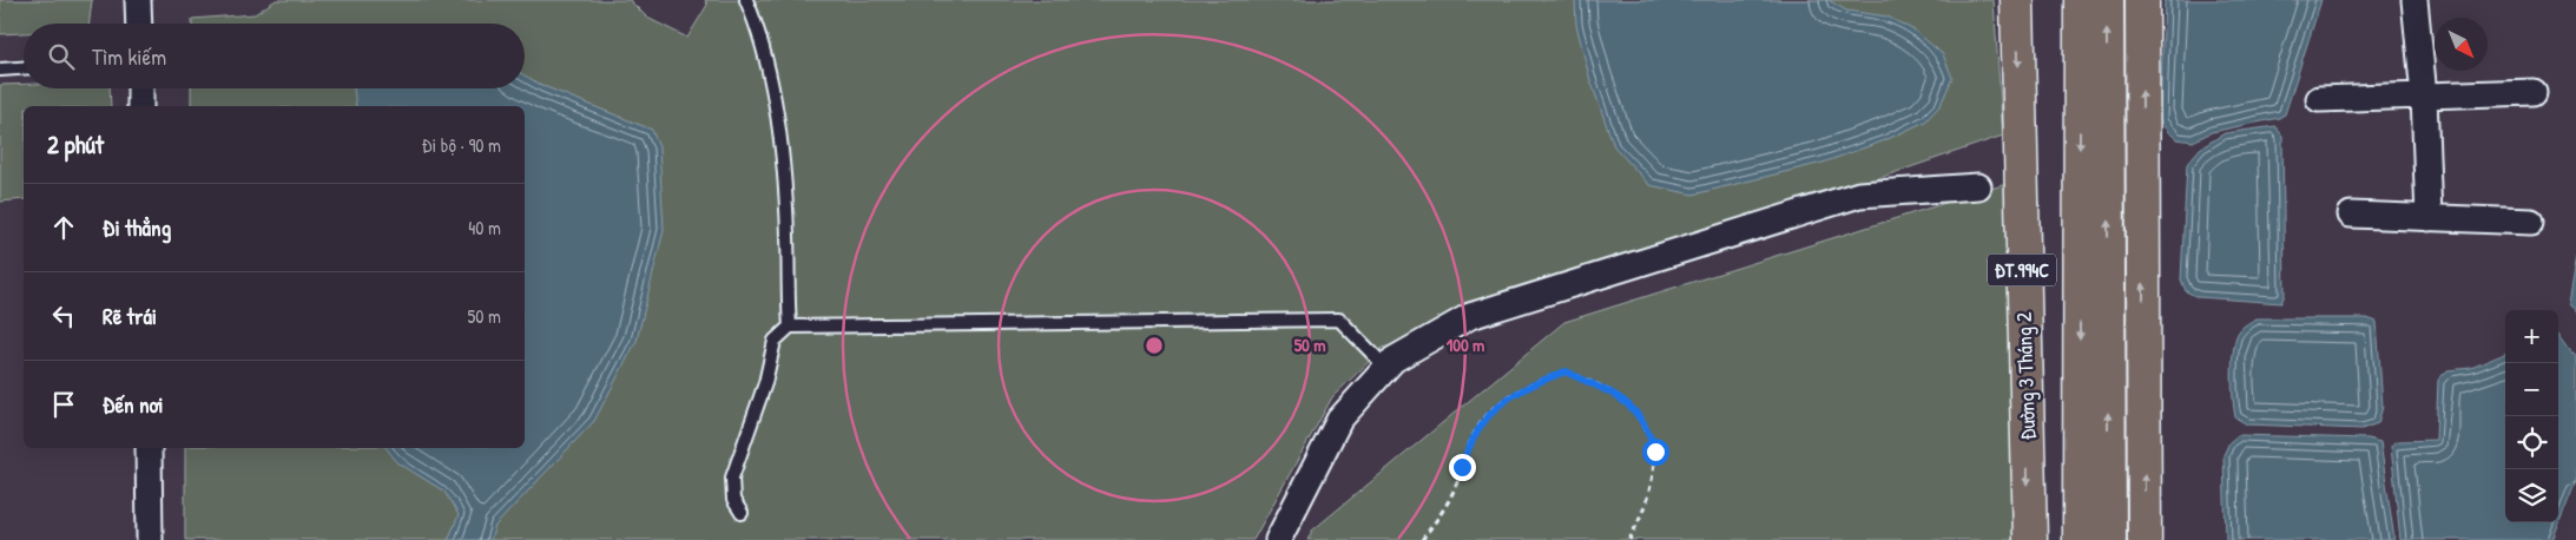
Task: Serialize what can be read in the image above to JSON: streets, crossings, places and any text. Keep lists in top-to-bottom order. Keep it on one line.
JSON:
{"streets":{"main road":["ĐT.994C","Đường 3 Tháng 2"]},"north":"bottom right","page":{"search":"Tìm kiếm","heading":["2 phút","Đi bộ · 90 m"],"list":[["Đi thẳng","40 m"],["Rẽ trái","50 m"],"Đến nơi"],"map_buttons":["+","−"]},"rings":["50 m","100 m"]}
